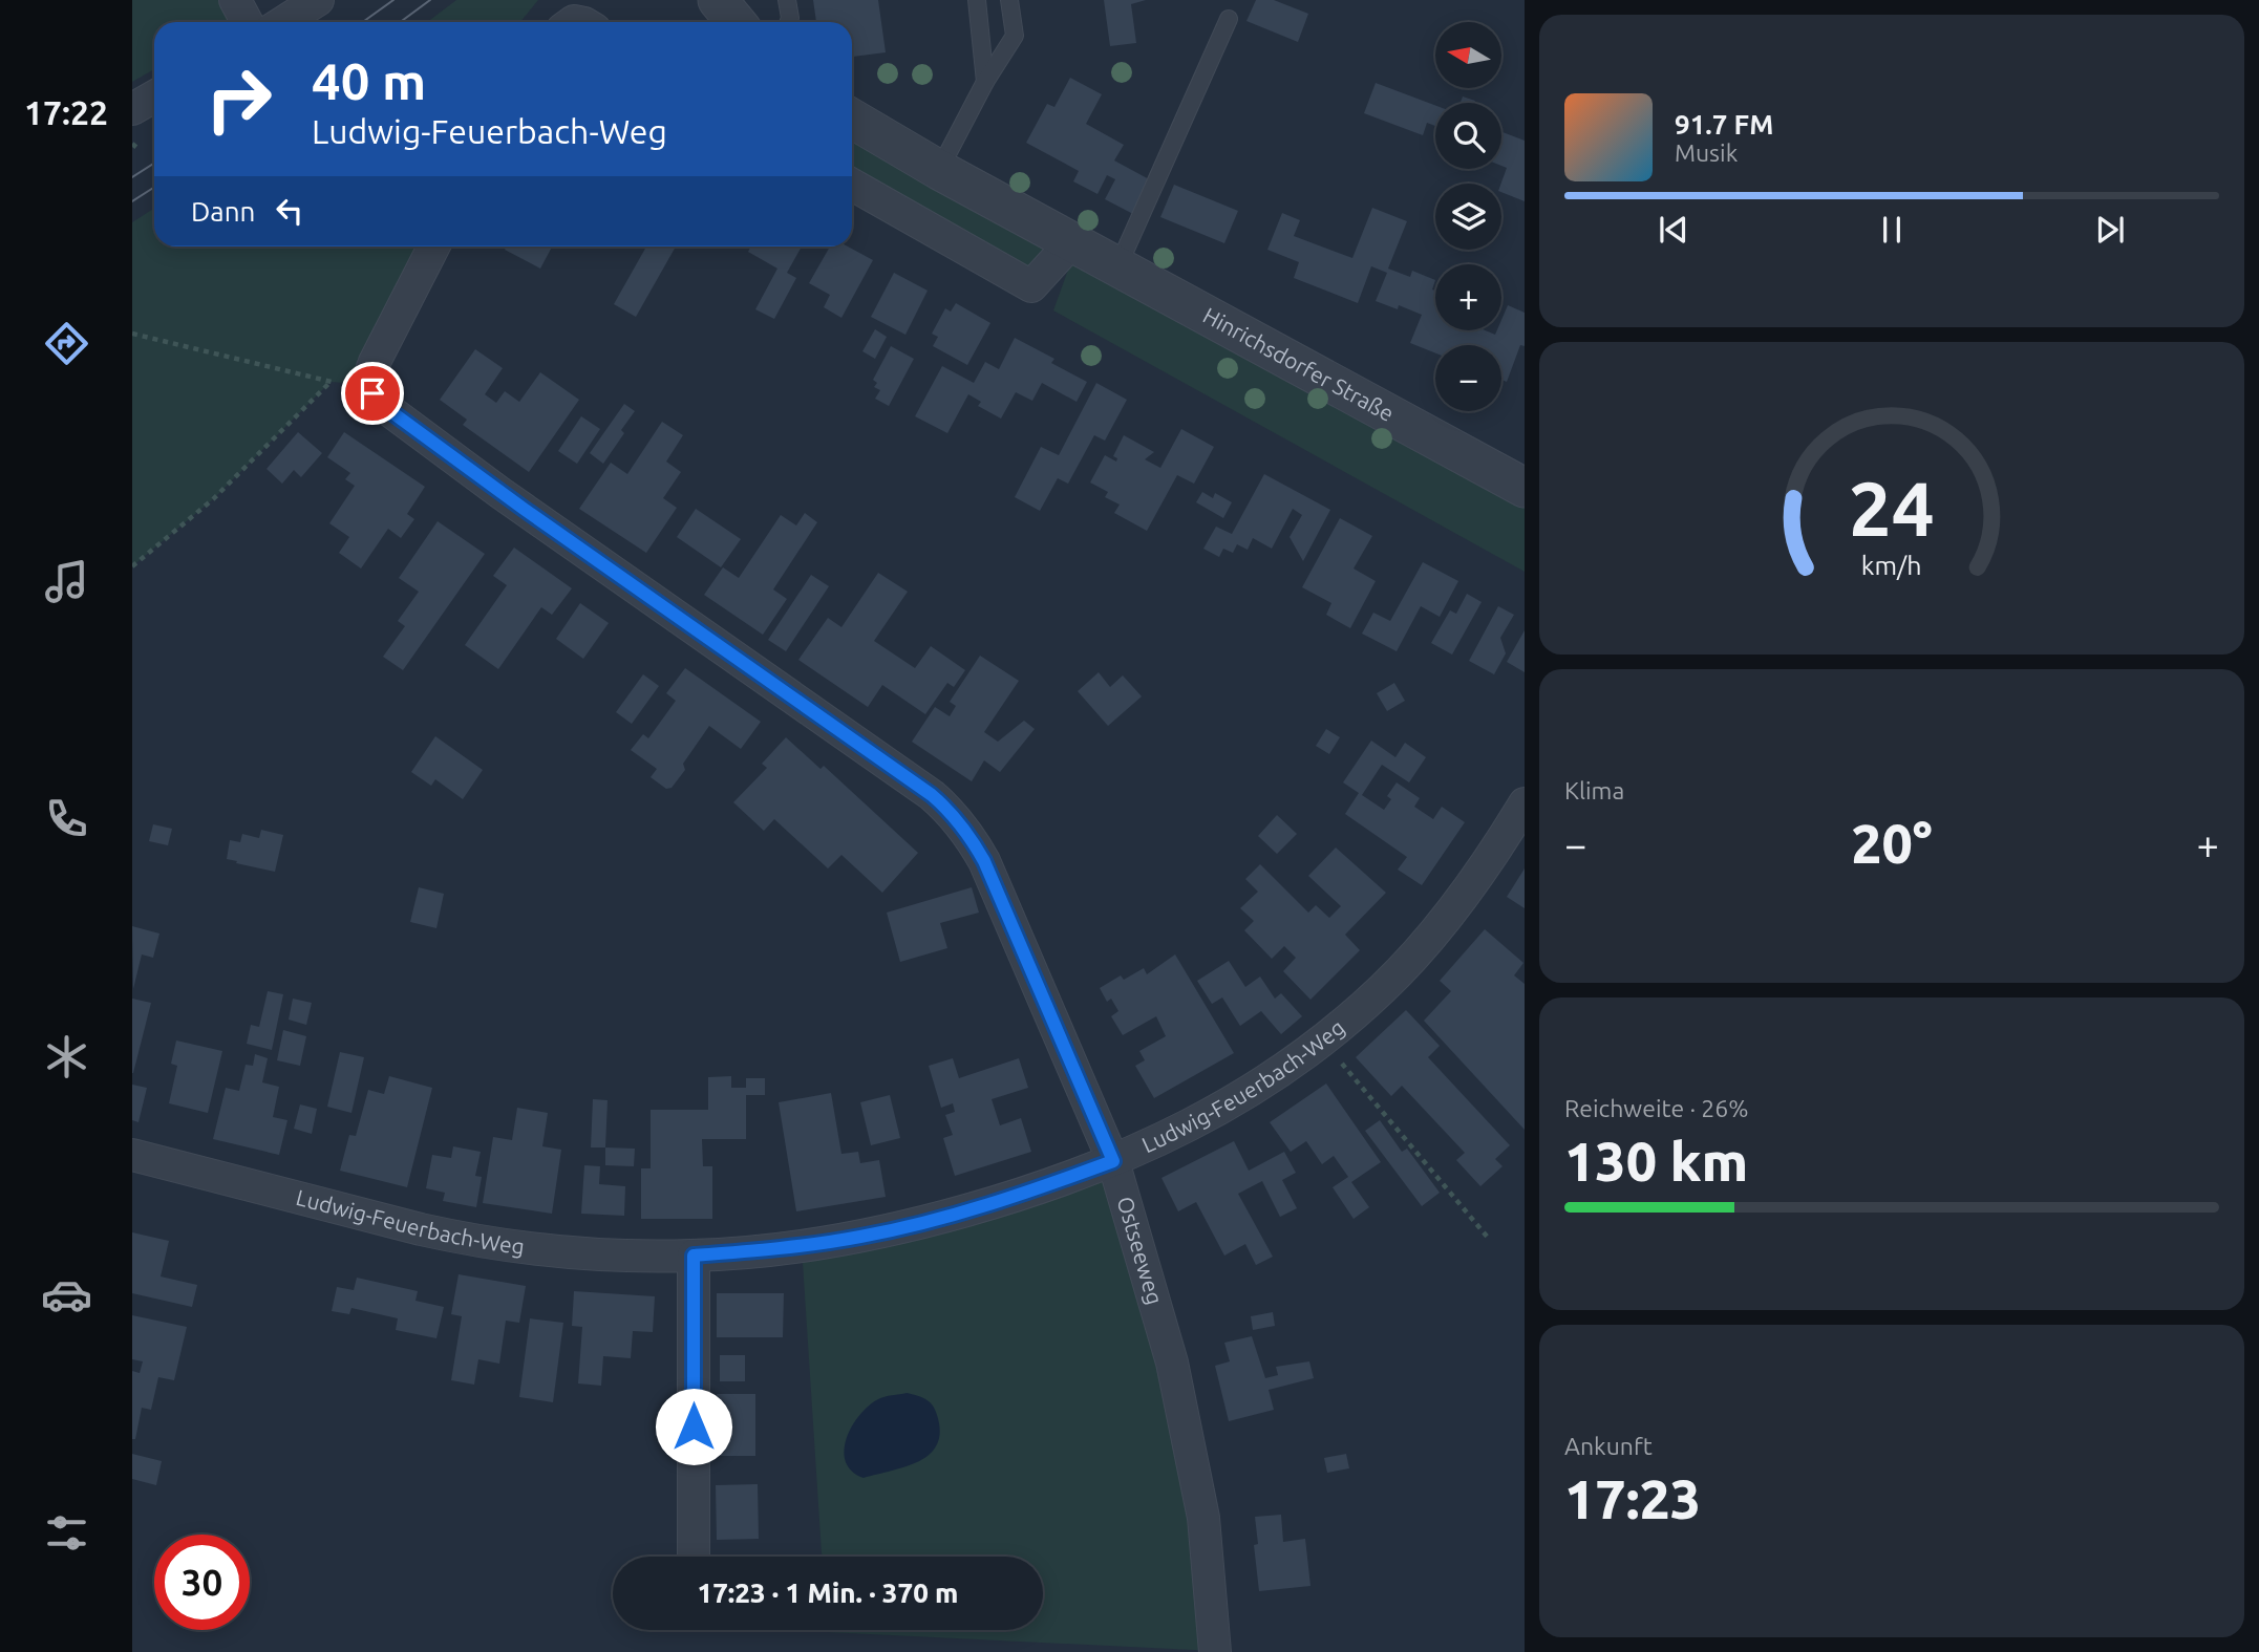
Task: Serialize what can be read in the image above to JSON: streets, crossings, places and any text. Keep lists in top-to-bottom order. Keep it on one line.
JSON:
{"streets":{"street":["Hinrichsdorfer Straße","Ludwig-Feuerbach-Weg","Ostseeweg"]},"crossings":[["Ludwig-Feuerbach-Weg","Ostseeweg"]],"north":"left","page":{"tabs":"17:22","map_buttons":["+","−"],"turn":["40 m","Ludwig-Feuerbach-Weg"],"song":["91.7 FM","Musik"],"then":"Dann","tile":["Klima",["Reichweite · 26%","130 km"],["Ankunft","17:23"]],"heat":["−","20°","+"],"limit":"30","trip":"17:23 · 1 Min. · 370 m","gauge":["24","km/h"]}}
